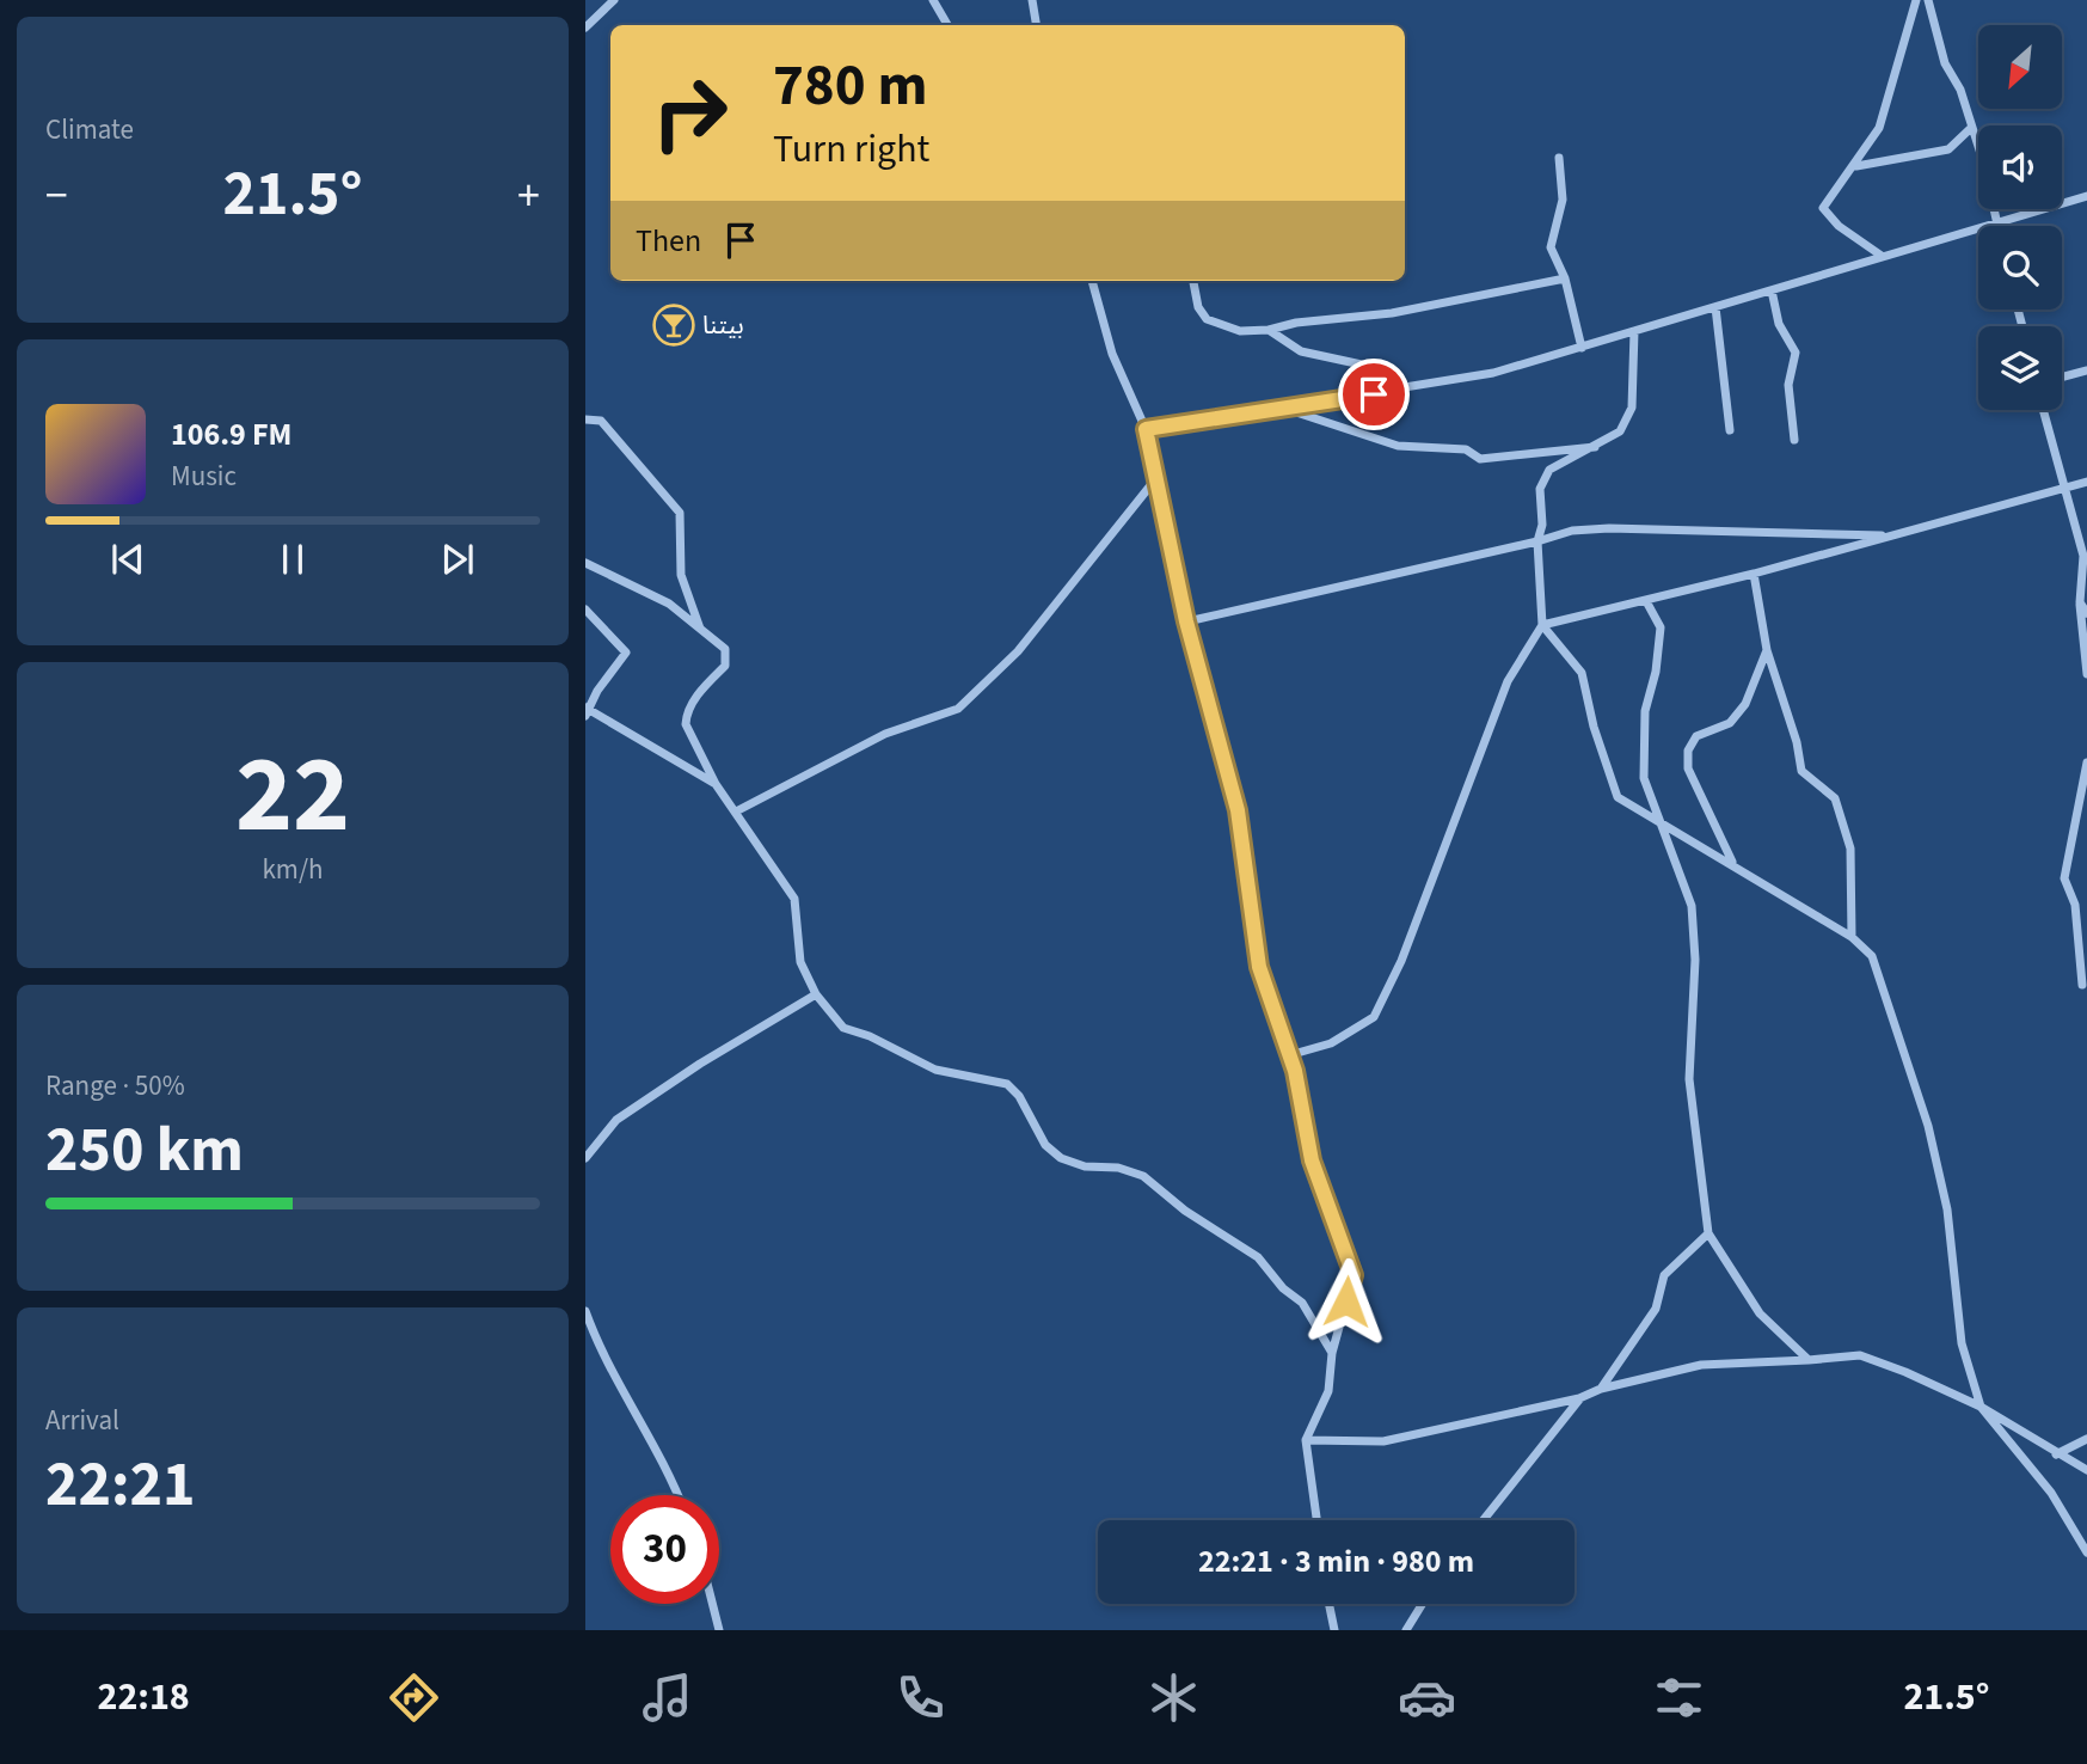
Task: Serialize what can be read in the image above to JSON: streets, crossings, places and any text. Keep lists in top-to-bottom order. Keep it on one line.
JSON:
{"places":{"bar":["بيتنا"]},"north":"bottom left","page":{"tile":["Climate",["22","km/h"],["Range · 50%","250 km"],["Arrival","22:21"]],"turn":["780 m","Turn right"],"heat":["−","21.5°","+"],"then":"Then","song":["106.9 FM","Music"],"limit":"30","trip":"22:21 · 3 min · 980 m","tabs":["22:18","21.5°"]}}
